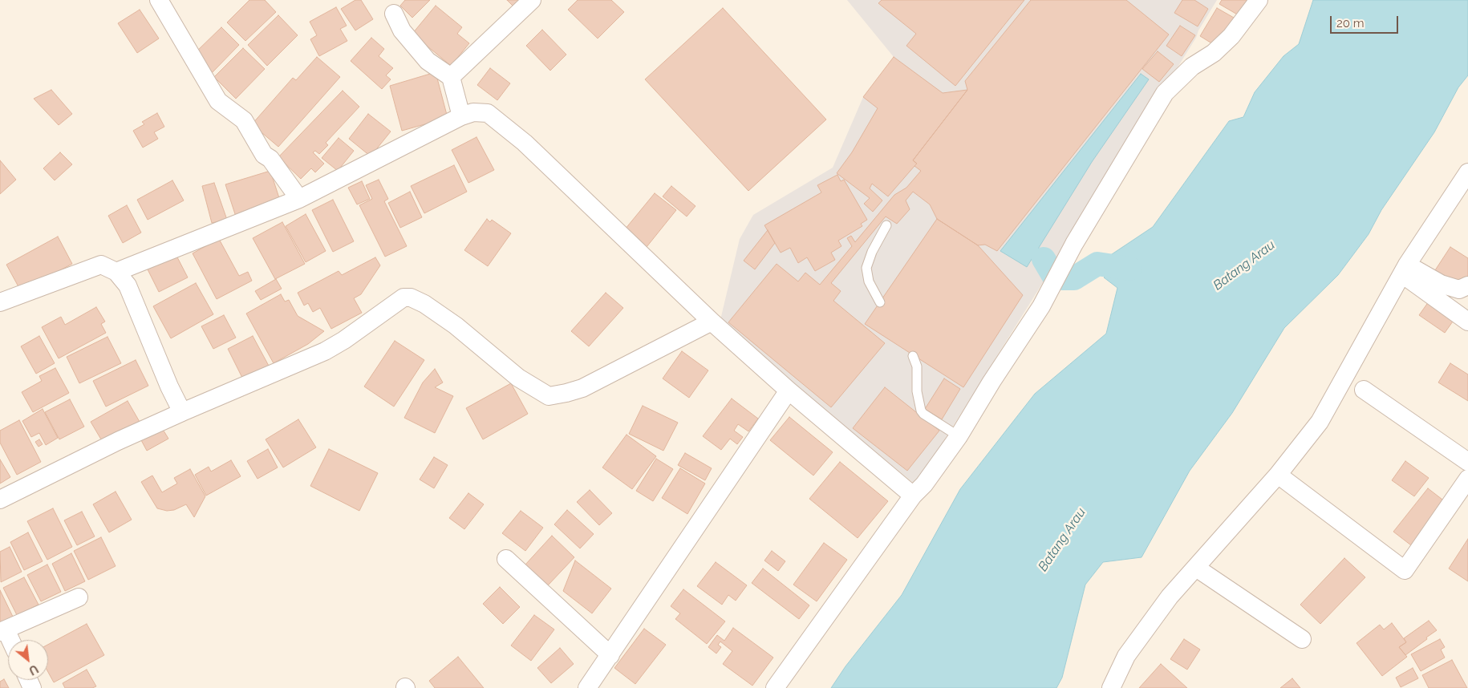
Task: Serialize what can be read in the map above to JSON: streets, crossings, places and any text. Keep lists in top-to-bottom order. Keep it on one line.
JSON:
{"water":["Batang Arau"],"scale_bar":"20 m","north":"bottom right"}
